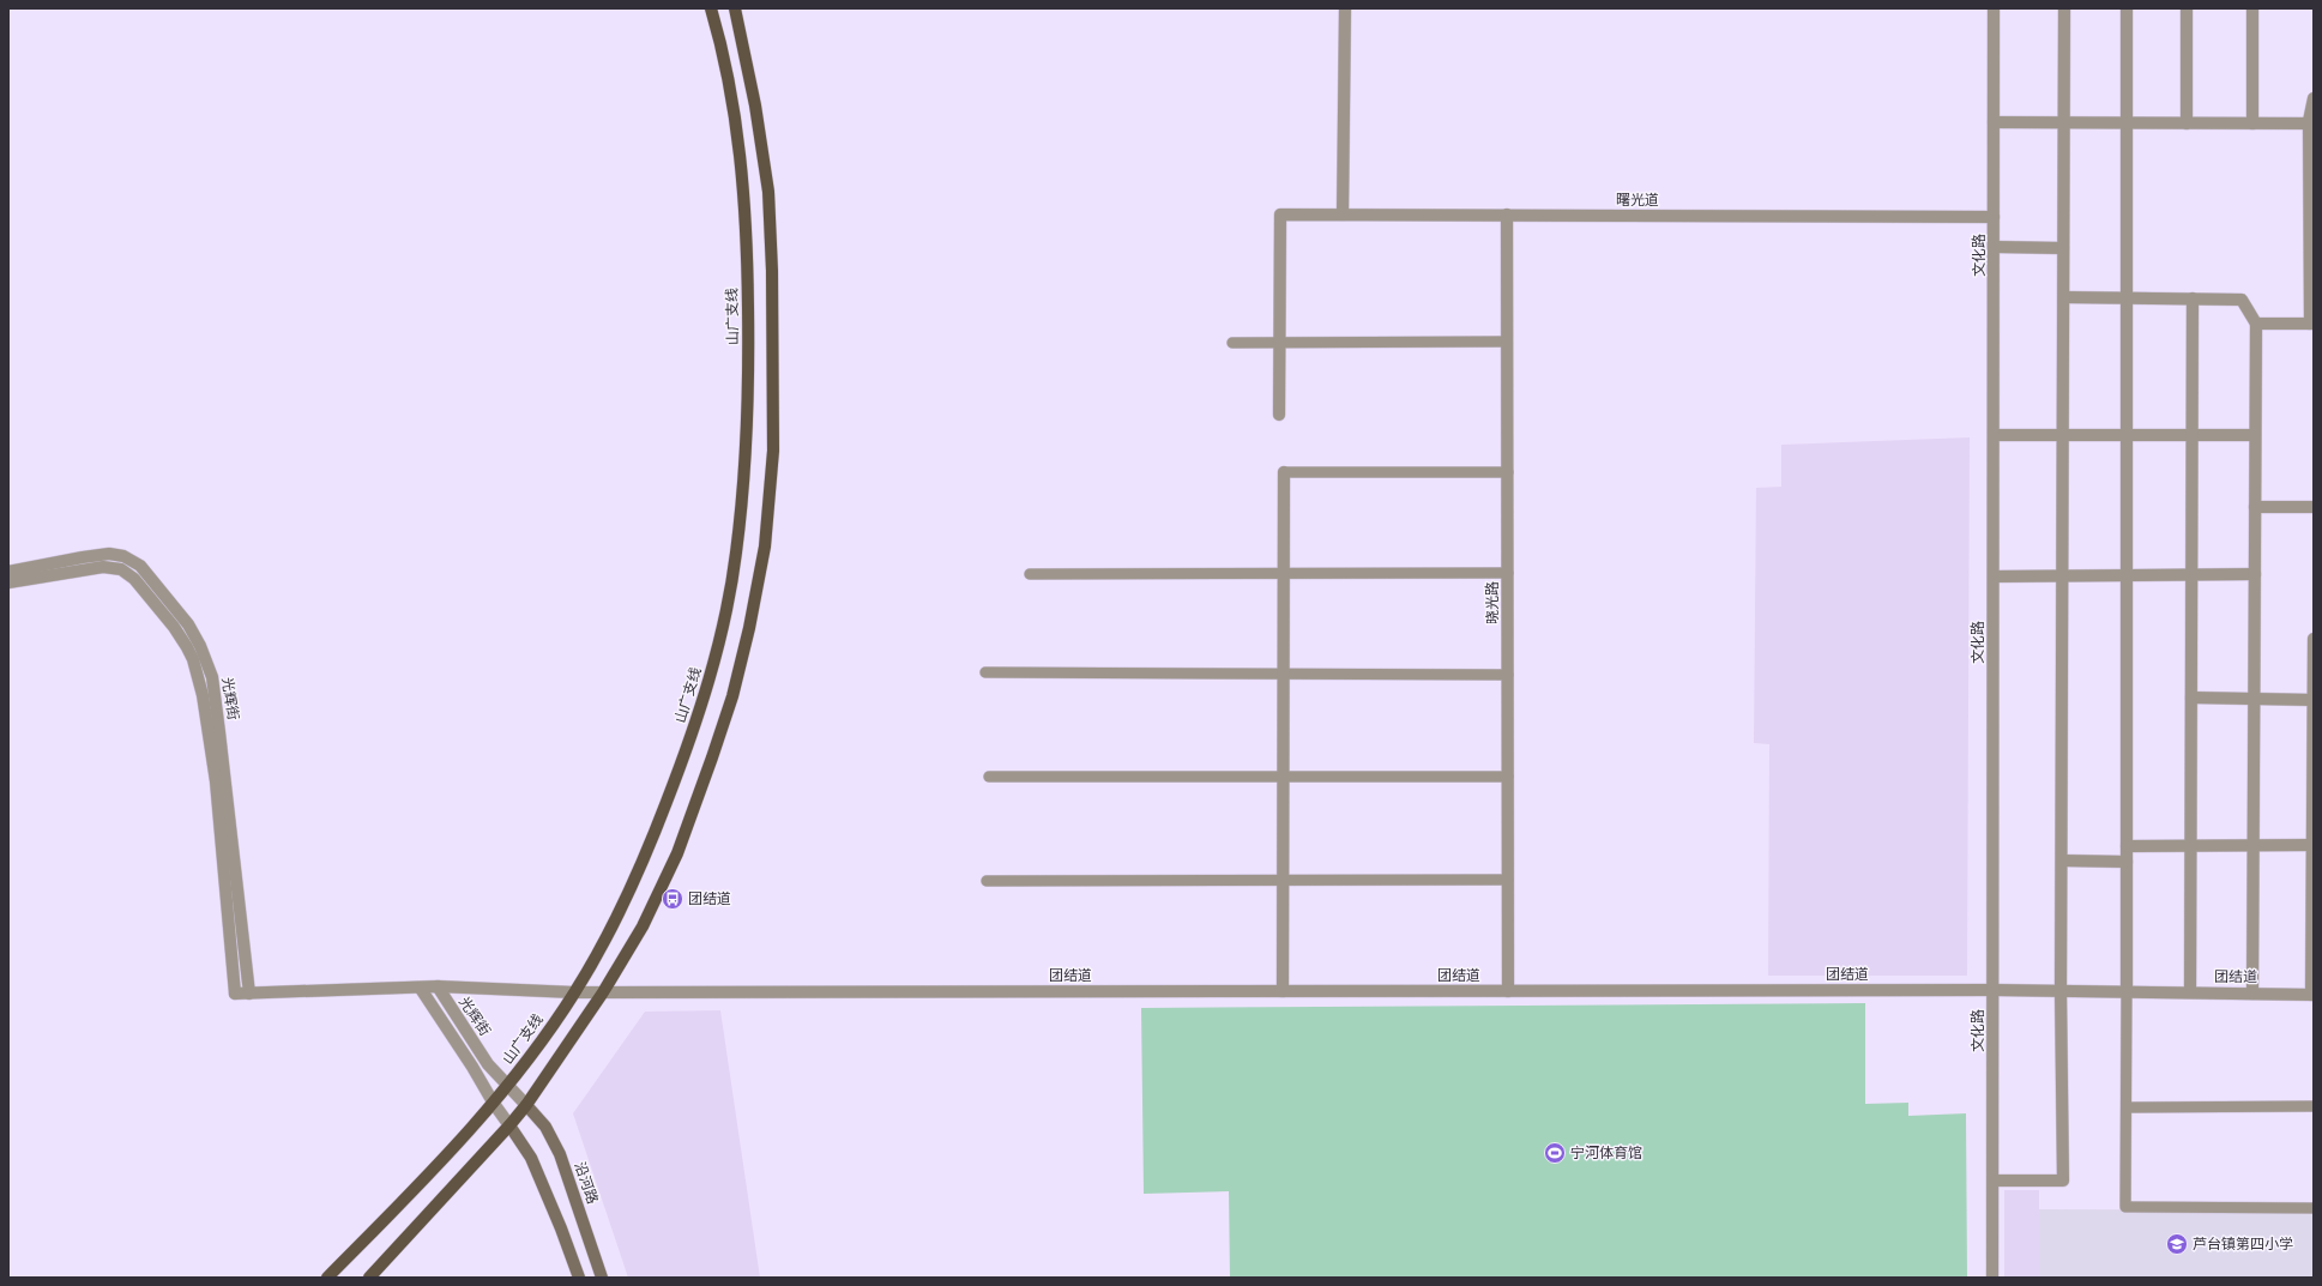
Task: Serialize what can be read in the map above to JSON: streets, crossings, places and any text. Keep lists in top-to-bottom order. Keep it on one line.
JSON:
{"streets":{"main road":["山广支线","沿河路"],"street":["曙光道","文化路","晓光路","光辉街","团结道"]},"crossings":[["曙光道","文化路"],["曙光道","晓光路"],["文化路","团结道"],["山广支线","光辉街"],["山广支线","团结道"],["晓光路","团结道"],["光辉街","团结道"],["光辉街","沿河路"]],"places":{"bus stop":["团结道"],"sports":["宁河体育馆"],"school or university":["芦台镇第四小学"]}}
